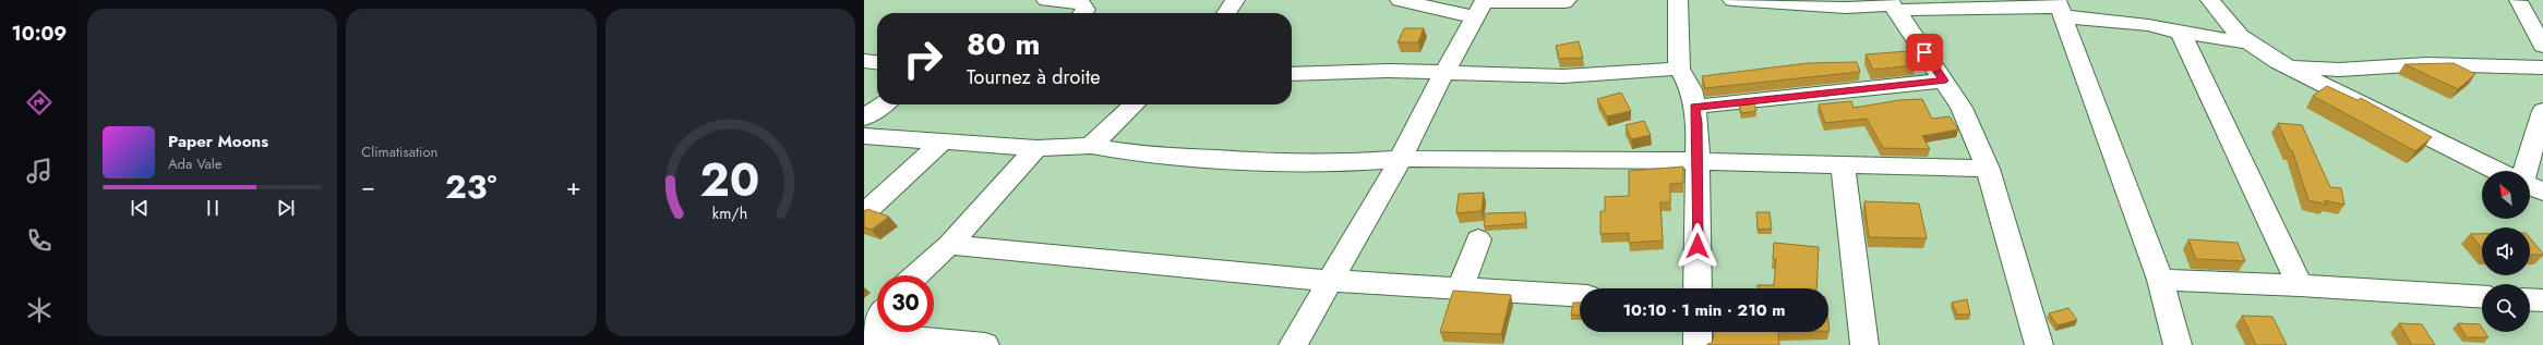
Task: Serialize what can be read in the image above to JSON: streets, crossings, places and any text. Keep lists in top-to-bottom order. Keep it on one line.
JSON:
{"north":"top left","page":{"tabs":"10:09","tile":"Climatisation","turn":["80 m","Tournez à droite"],"song":["Paper Moons","Ada Vale"],"heat":["−","23°","+"],"limit":"30","trip":"10:10 · 1 min · 210 m","gauge":["20","km/h"]}}
